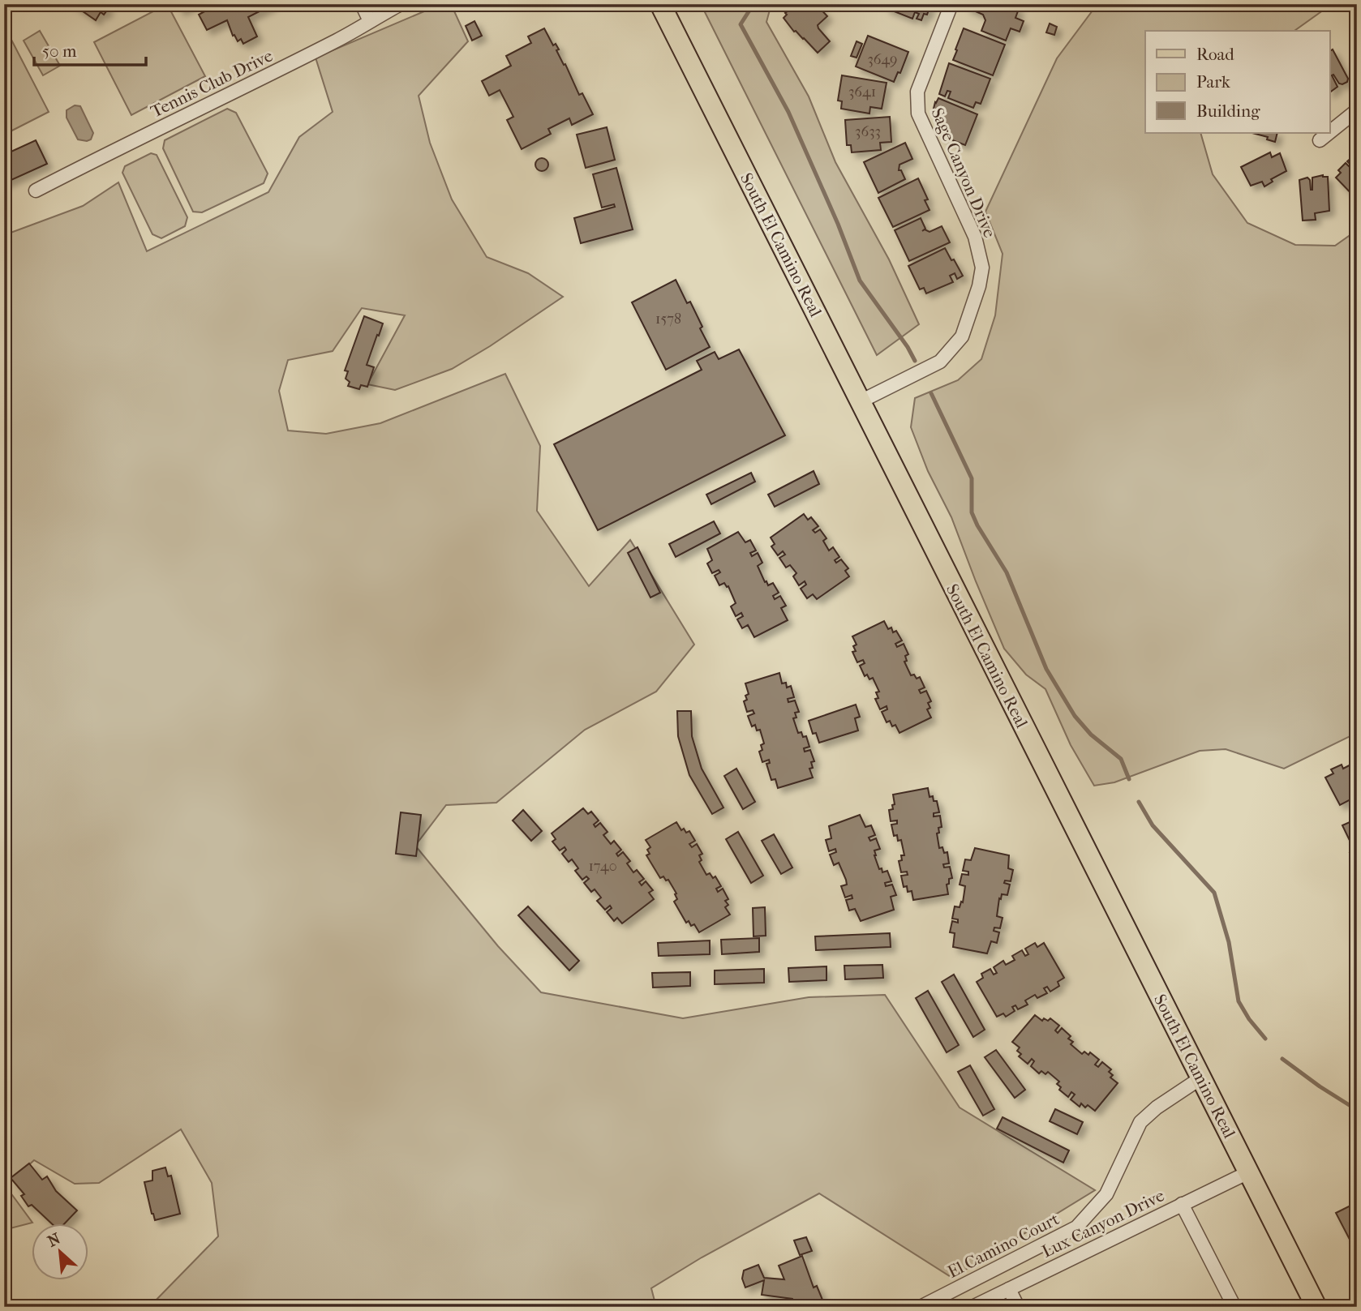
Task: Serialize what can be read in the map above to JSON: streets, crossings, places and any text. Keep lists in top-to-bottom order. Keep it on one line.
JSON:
{"streets":{"main road":["South El Camino Real"],"street":["Tennis Club Drive","Sage Canyon Drive","Lux Canyon Drive","El Camino Court"]},"crossings":[["Sage Canyon Drive","South El Camino Real"],["South El Camino Real","Lux Canyon Drive"],["South El Camino Real","El Camino Court"]],"house_numbers":["3649","3641","3633","1578","1740"],"legend":["Road","Park","Building"],"scale_bar":"50 m","north":"top left"}
